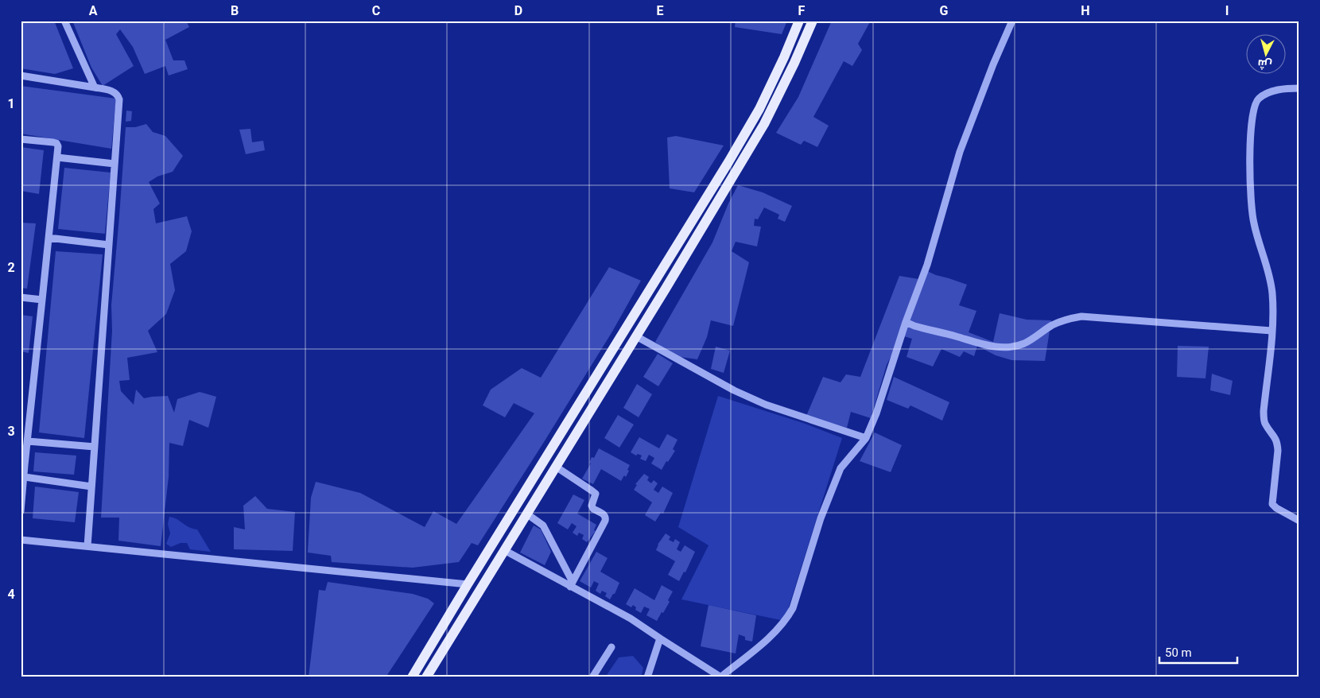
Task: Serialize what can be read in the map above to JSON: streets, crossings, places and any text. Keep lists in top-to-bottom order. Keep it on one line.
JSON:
{"scale_bar":"50 m","north":"bottom","grid":{"columns":["A","B","C","D","E","F","G","H","I"],"rows":["1","2","3","4"]}}
